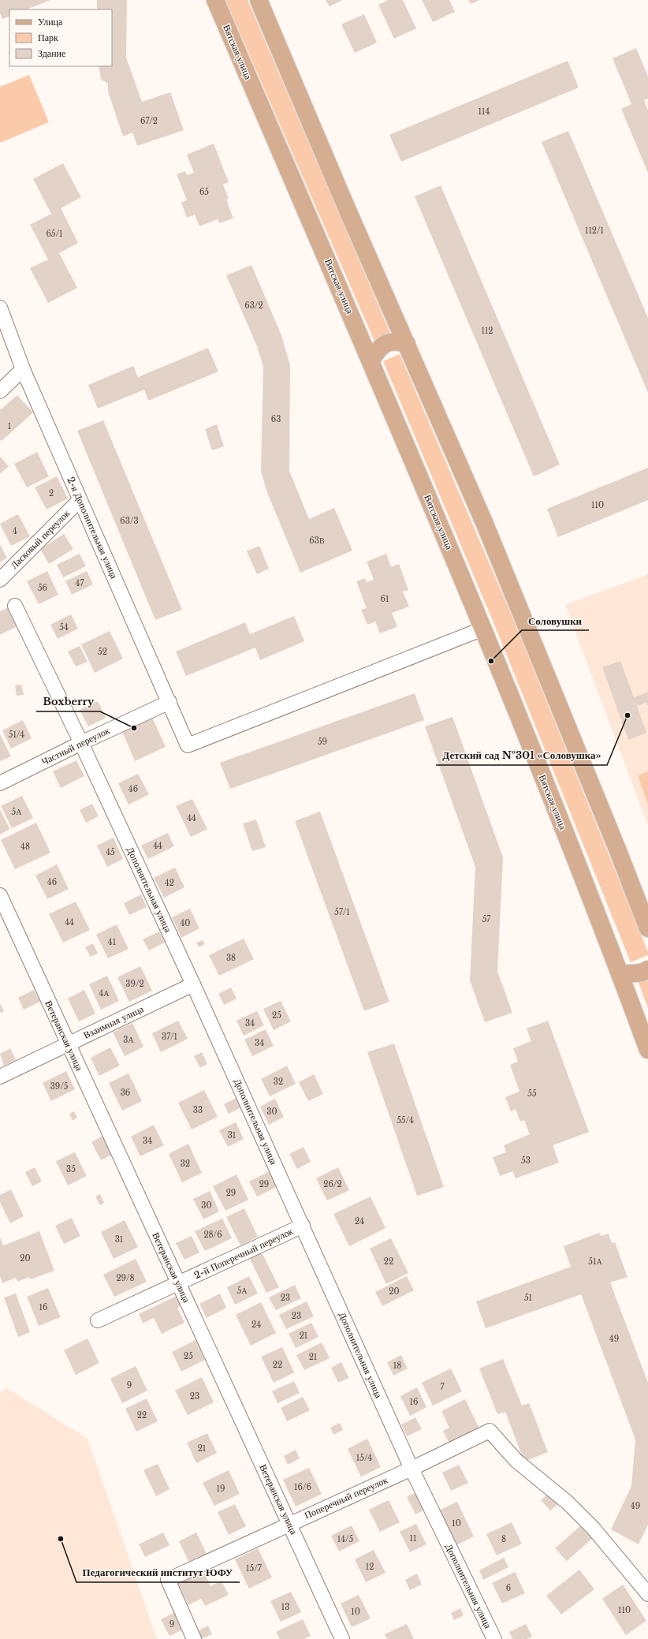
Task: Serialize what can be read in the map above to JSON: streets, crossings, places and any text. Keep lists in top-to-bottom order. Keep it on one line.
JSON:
{"streets":{"main road":["Вятская улица"],"street":["2-я Дополнительная улица","Ласковый переулок","Частный переулок","Дополнительная улица","Взаимная улица","Ветеранская улица","2-й Поперечный переулок","Поперечный переулок"]},"crossings":[["Вятская улица","2-я Дополнительная улица"],["2-я Дополнительная улица","Ласковый переулок"],["2-я Дополнительная улица","Частный переулок"],["Частный переулок","Дополнительная улица"],["Дополнительная улица","Взаимная улица"],["Дополнительная улица","2-й Поперечный переулок"],["Дополнительная улица","Поперечный переулок"],["Взаимная улица","Ветеранская улица"],["Ветеранская улица","2-й Поперечный переулок"],["Ветеранская улица","Поперечный переулок"]],"places":["Соловушки","Детский сад №301 «Соловушка»","Boxberry","Педагогический институт ЮФУ"],"house_numbers":["114","67/2","65","112/1","65/1","63/2","112","63","1","2","110","63/3","4","63В","47","56","61","54","52","51/4","59","46","5А","44","44","48","45","46","42","57/1","57","44","40","41","38","39/2","4А","25","34","37/1","3А","34","32","39/5","36","55","33","30","55/4","31","34","53","32","35","29","26/2","29","30","24","28/6","31","20","22","51А","29/8","5А","20","23","51","16","23","24","21","49","25","21","22","18","9","7","23","16","22","21","15/4","16/6","19","49","10","11","14/5","8","12","15/7","6","13","110","10","9"],"legend":["Улица","Парк","Здание"]}
